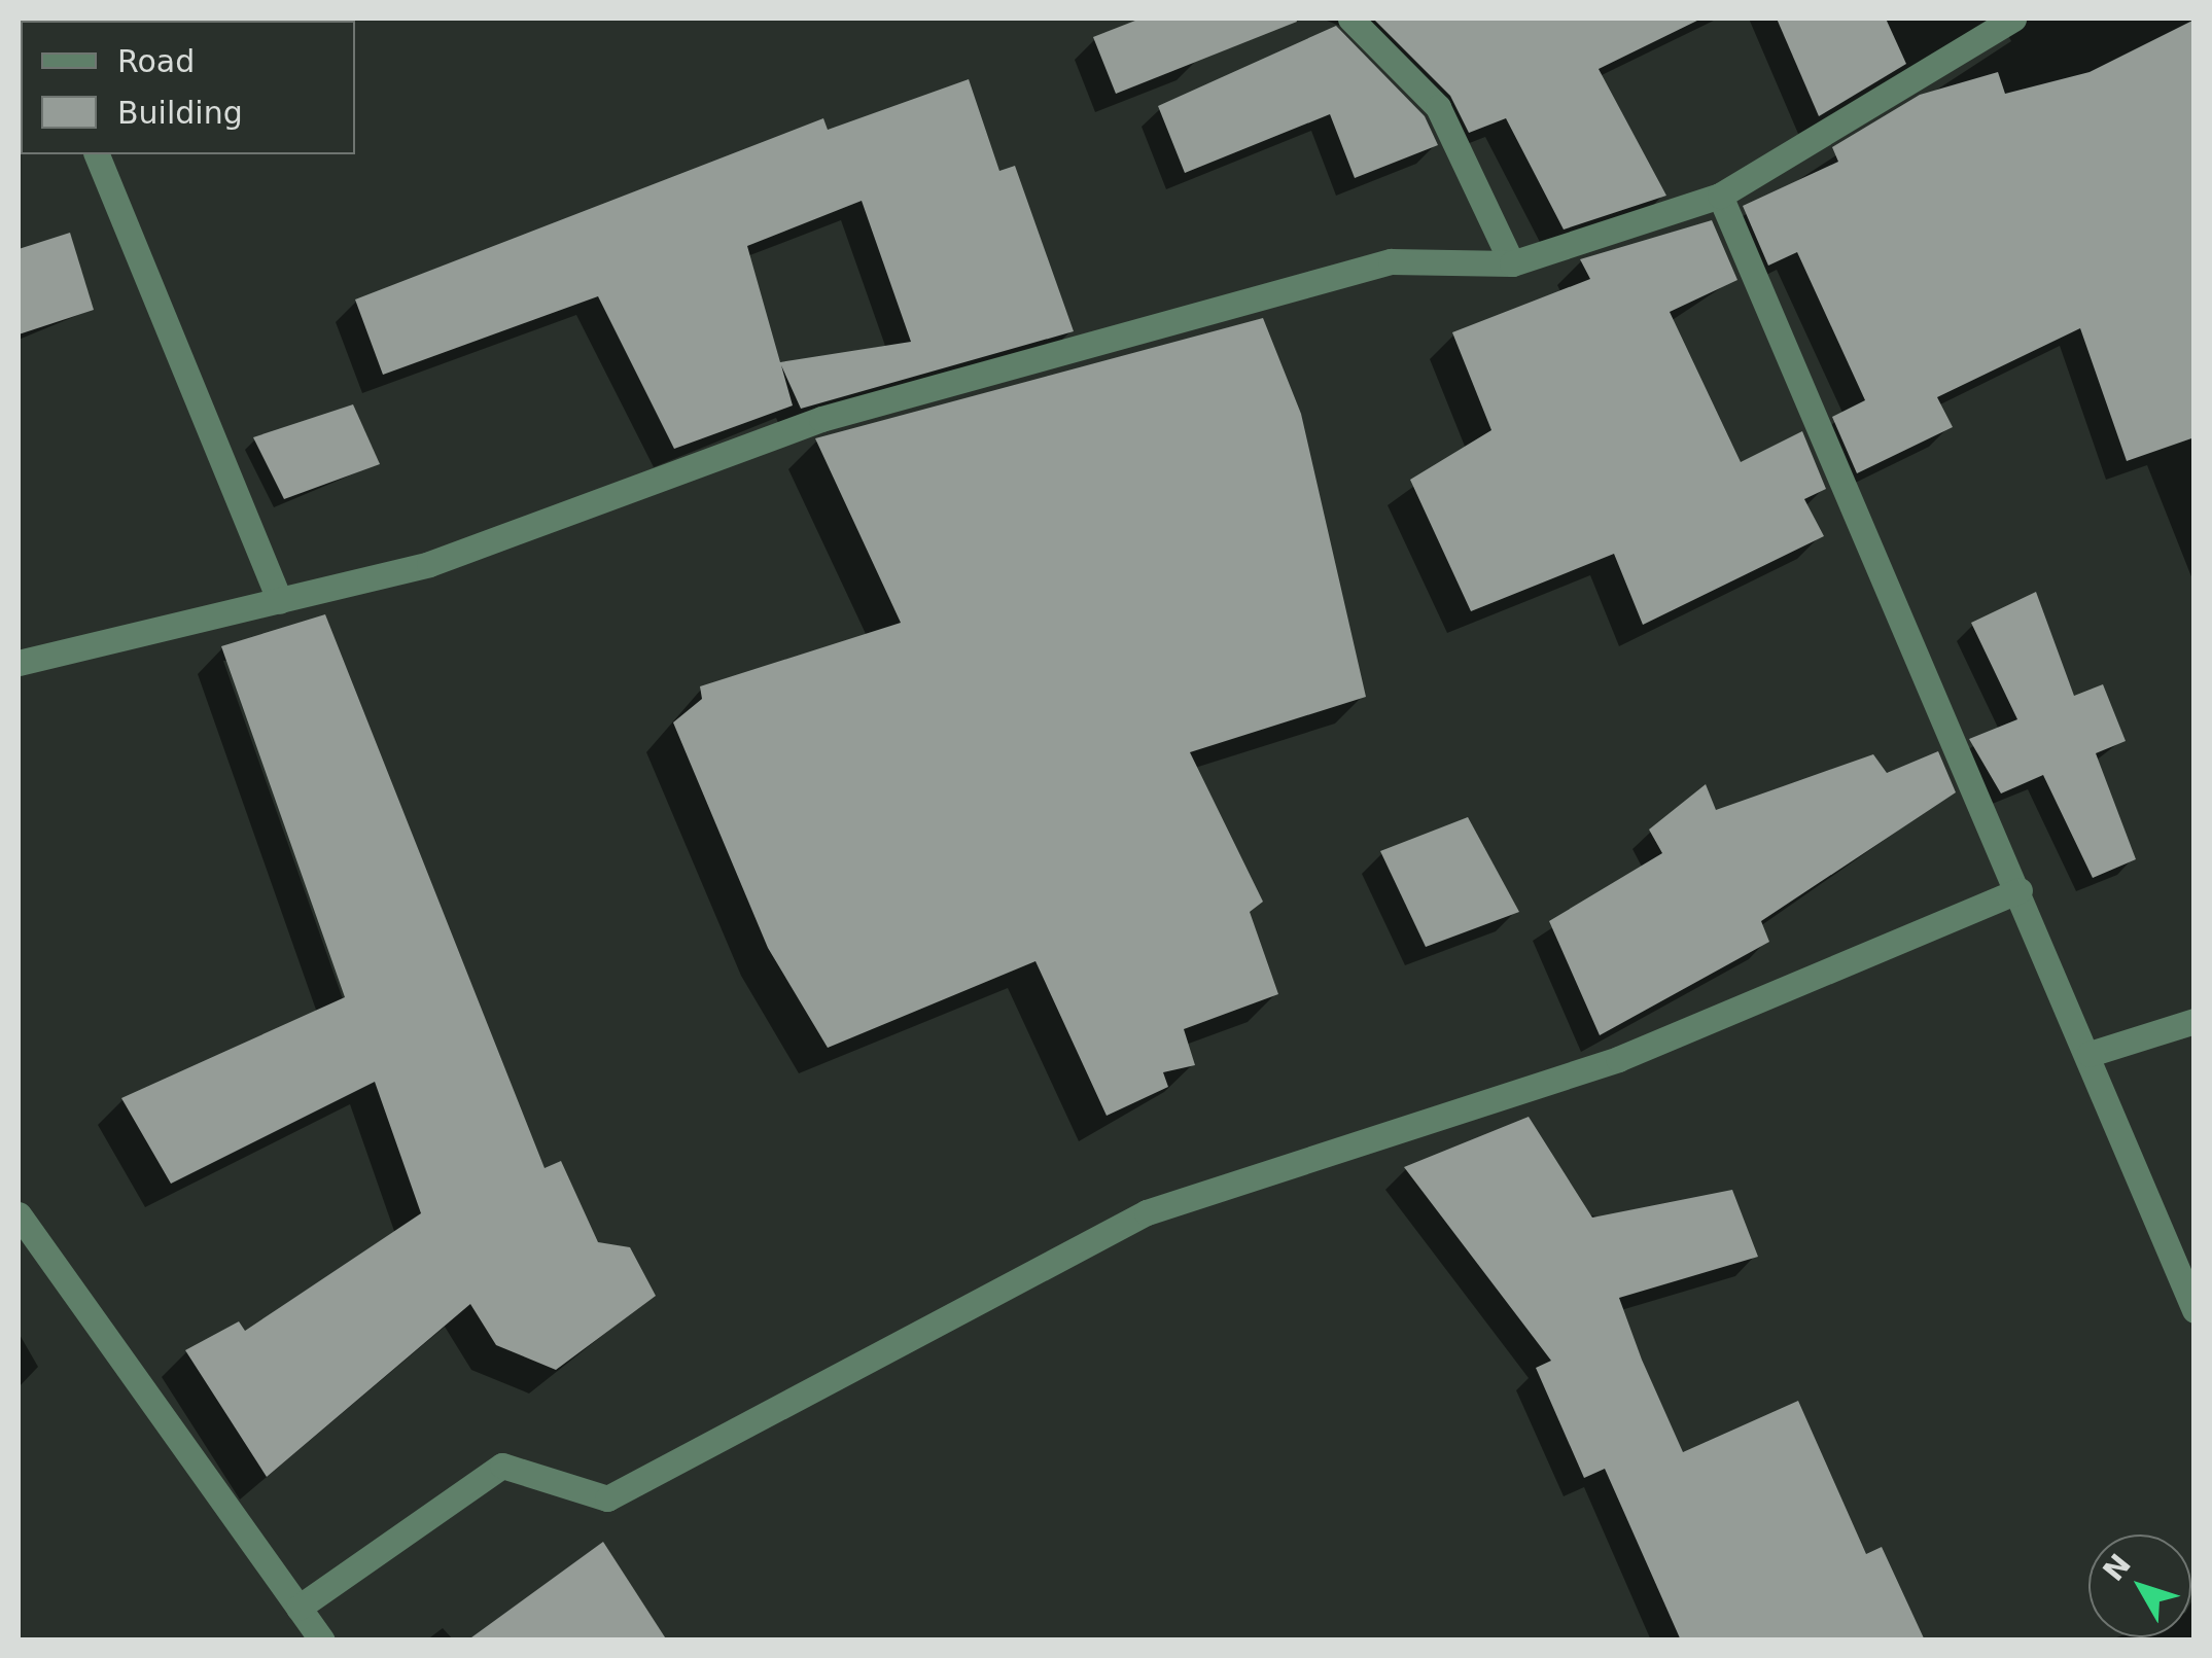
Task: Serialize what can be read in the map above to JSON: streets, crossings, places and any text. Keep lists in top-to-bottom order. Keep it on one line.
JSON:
{"legend":["Road","Building"],"north":"top left"}
